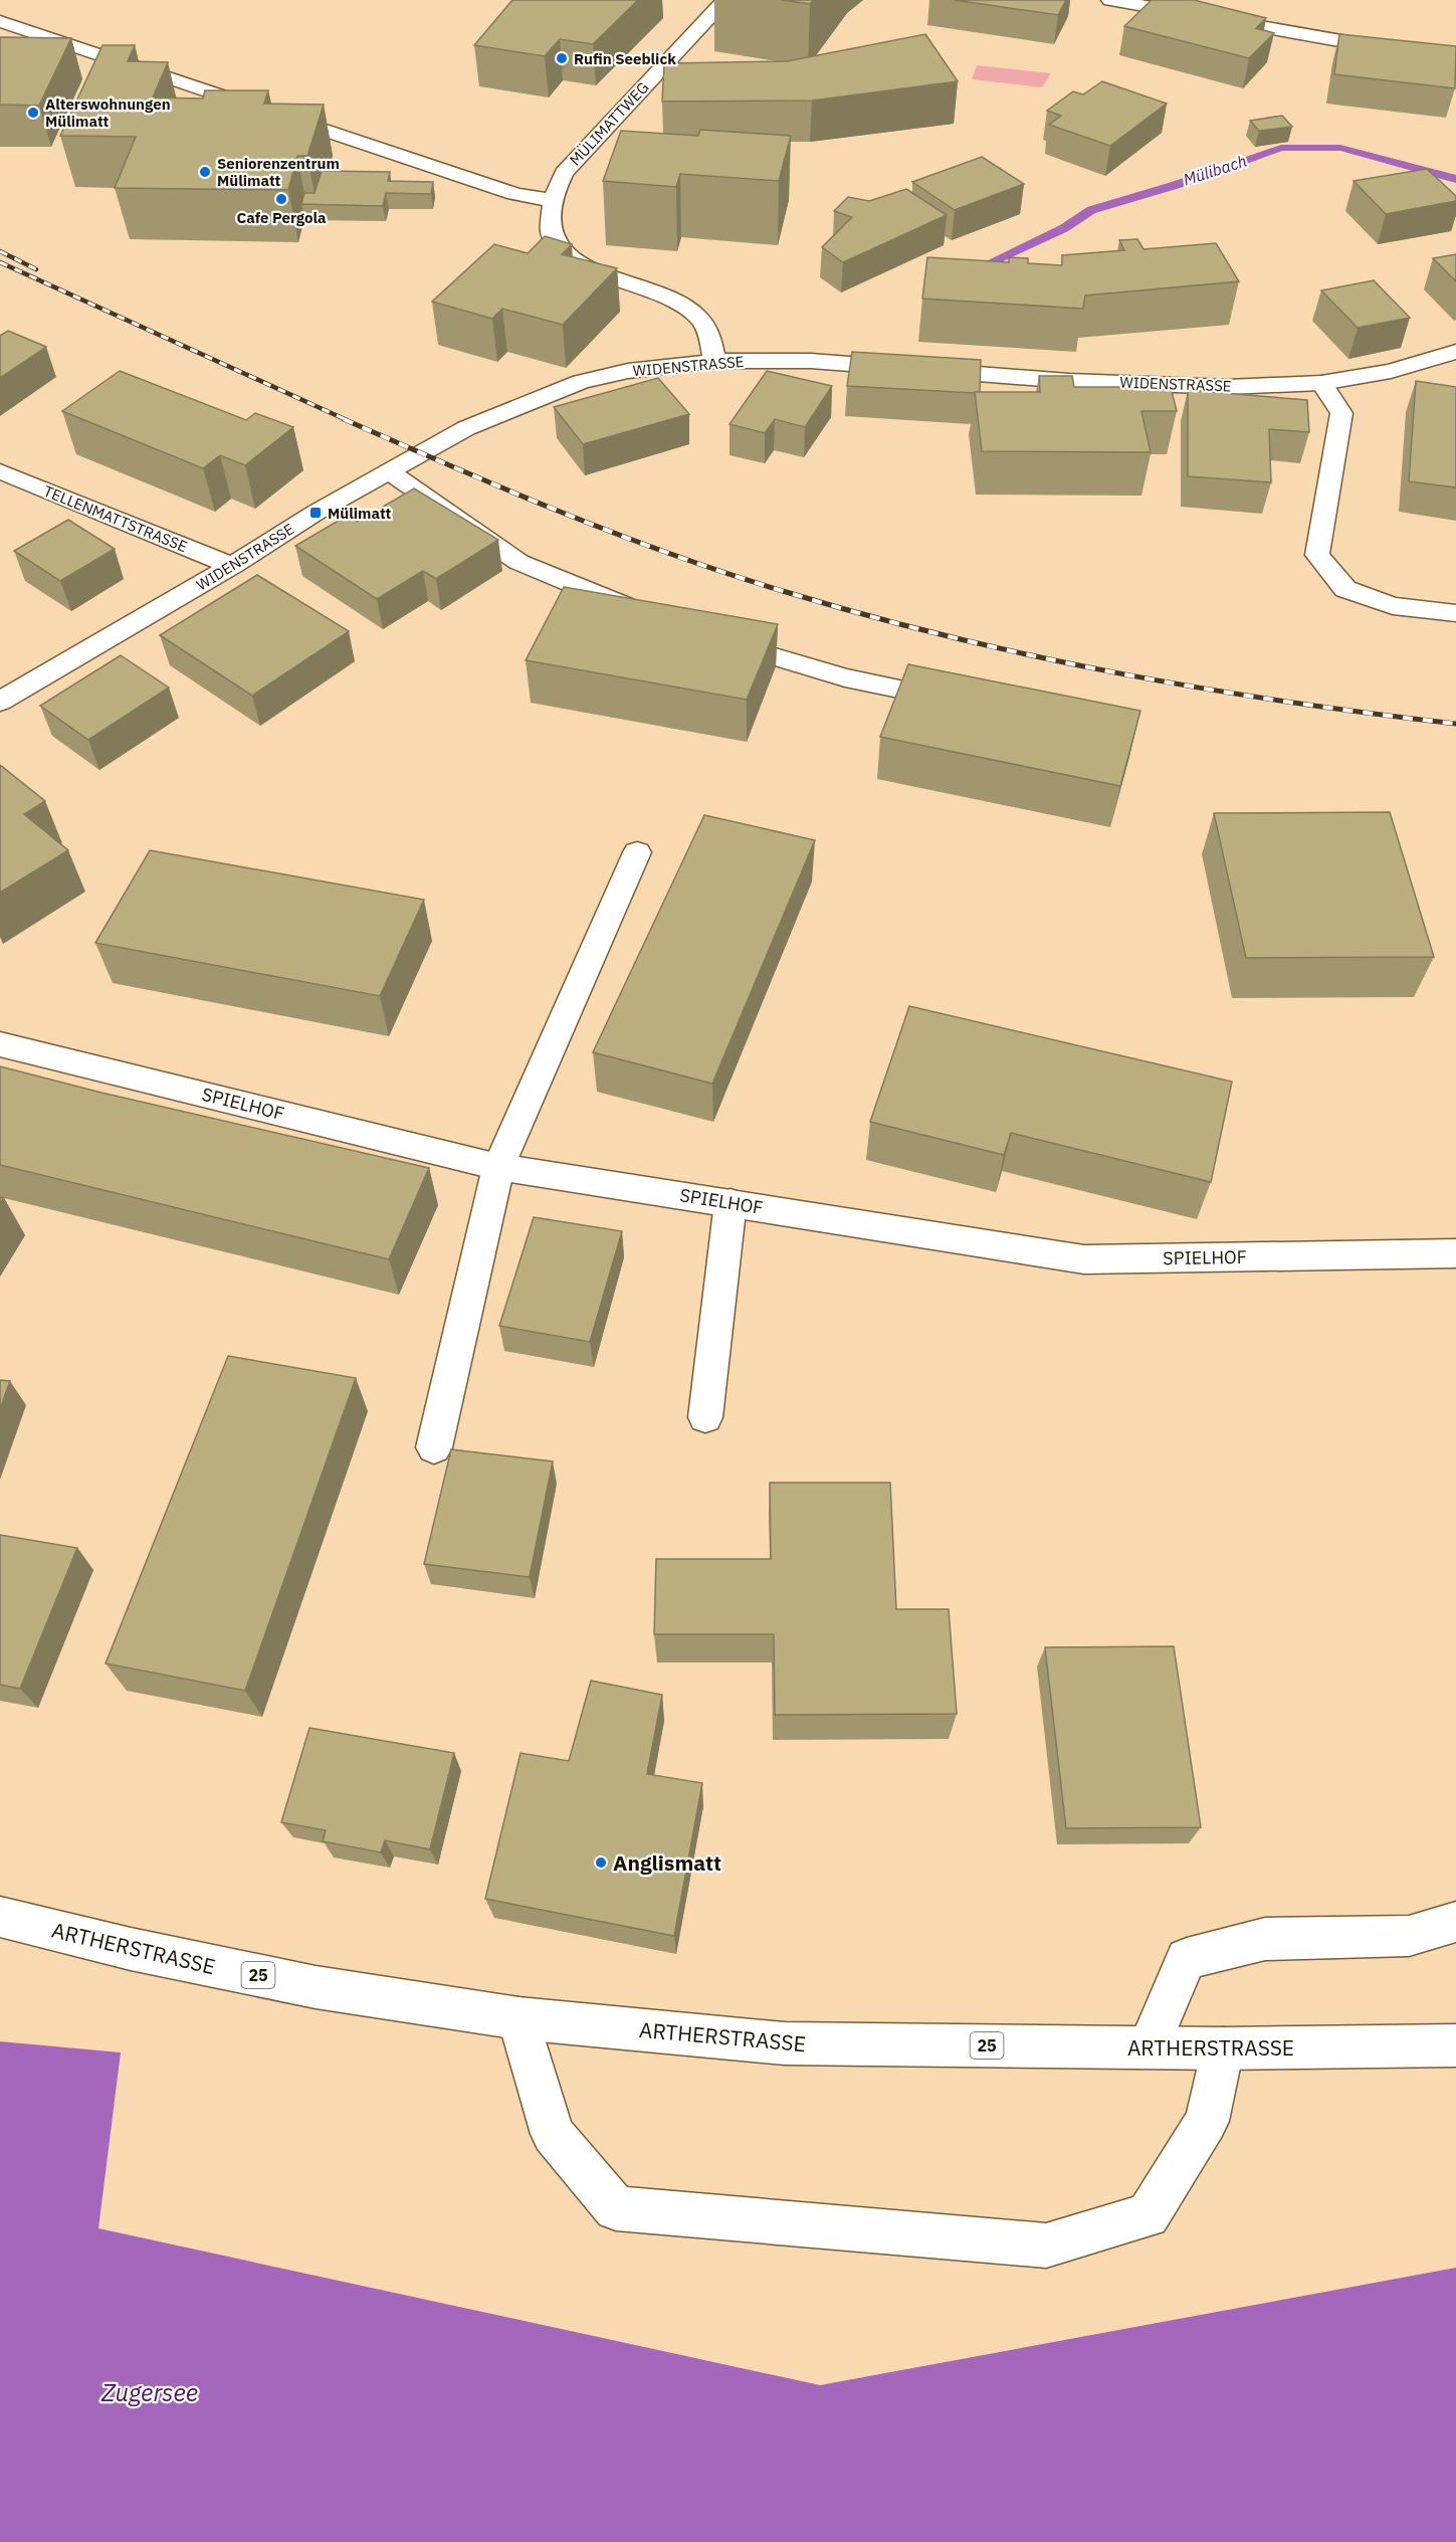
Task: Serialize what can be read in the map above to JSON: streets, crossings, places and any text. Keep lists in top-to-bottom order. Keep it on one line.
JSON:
{"streets":{"street":["MÜLIMATTWEG","WIDENSTRASSE","TELLENMATTSTRASSE","SPIELHOF","ARTHERSTRASSE","25"]},"crossings":[["MÜLIMATTWEG","WIDENSTRASSE"],["WIDENSTRASSE","TELLENMATTSTRASSE"]],"water":["Mülibach","Zugersee"],"places":{"other":["Rufin Seeblick","Alterswohnungen Mülimatt","Seniorenzentrum Mülimatt","Cafe Pergola","Anglismatt"],"transit":["Mülimatt"]}}
